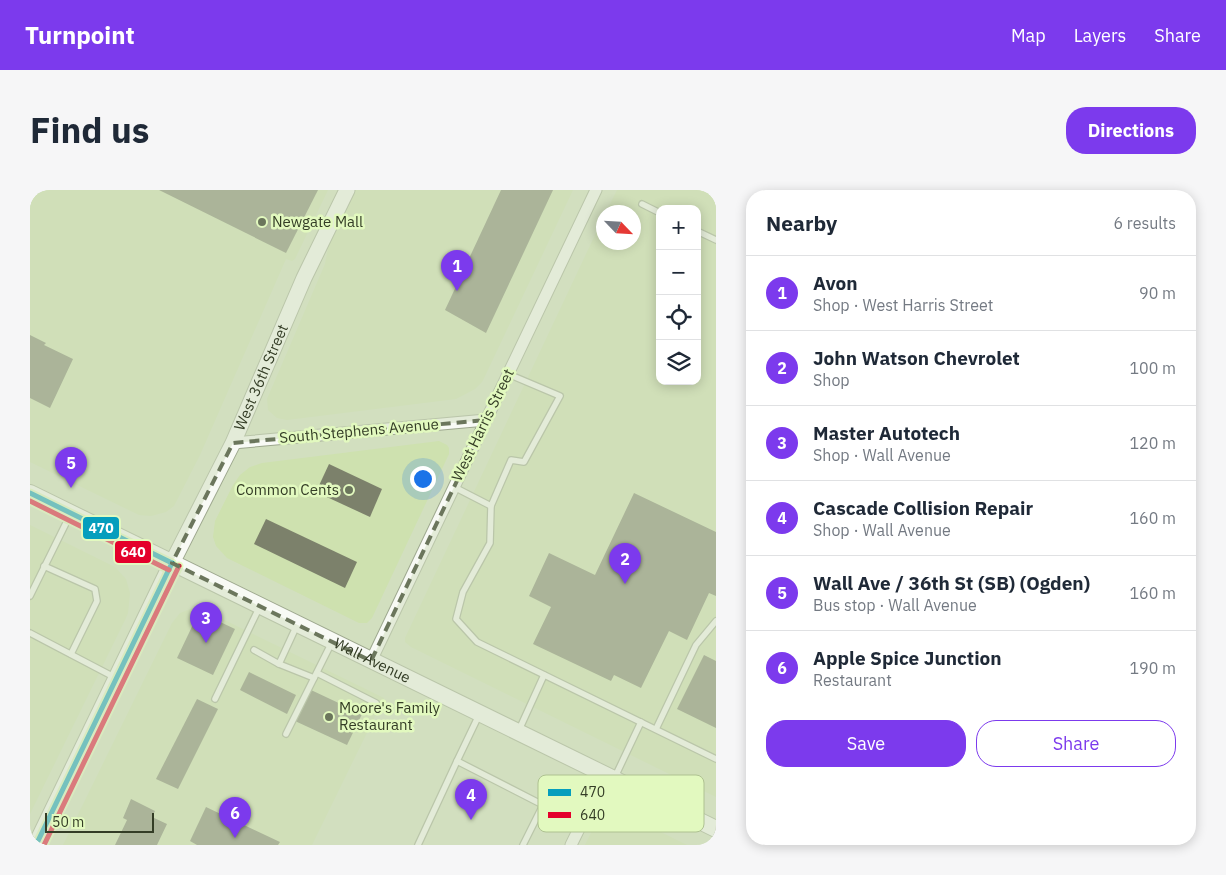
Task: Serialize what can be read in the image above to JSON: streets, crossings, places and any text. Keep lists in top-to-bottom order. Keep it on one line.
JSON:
{"streets":{"main road":["Wall Avenue"],"street":["West 36th Street","West Harris Street","South Stephens Avenue"]},"crossings":[["West 36th Street","South Stephens Avenue"],["West 36th Street","Wall Avenue"],["West Harris Street","South Stephens Avenue"],["West Harris Street","Wall Avenue"]],"places":["Newgate Mall","Common Cents","Moore's Family Restaurant"],"lines":["transit line 470","transit line 640"],"legend":["470","640"],"scale_bar":"50 m","north":"bottom right","page":{"header":"Turnpoint","nav":["Map","Layers","Share"],"title":"Find us","buttons":["Directions",["Save","Share"]],"heading":["Nearby","6 results"],"map_buttons":["+","−"],"pins":["1","5","2","3","4","6"],"list":[{"mark":"1","name":"Avon","note":"Shop · West Harris Street","value":"90 m"},{"mark":"2","name":"John Watson Chevrolet","note":"Shop","value":"100 m"},{"mark":"3","name":"Master Autotech","note":"Shop · Wall Avenue","value":"120 m"},{"mark":"4","name":"Cascade Collision Repair","note":"Shop · Wall Avenue","value":"160 m"},{"mark":"5","name":"Wall Ave / 36th St (SB) (Ogden)","note":"Bus stop · Wall Avenue","value":"160 m"},{"mark":"6","name":"Apple Spice Junction","note":"Restaurant","value":"190 m"}],"scale":"50 m"}}
